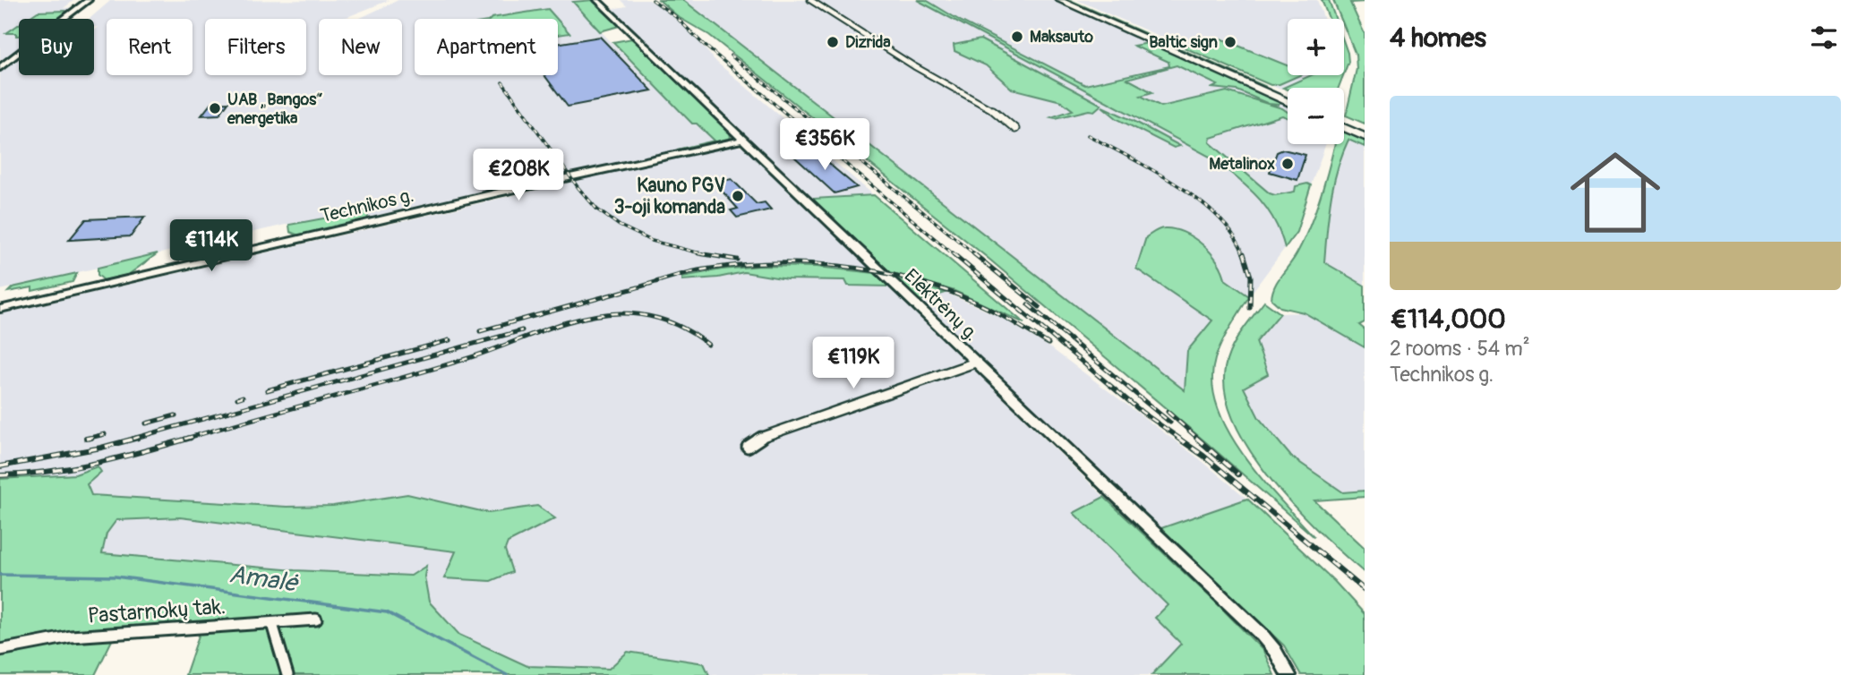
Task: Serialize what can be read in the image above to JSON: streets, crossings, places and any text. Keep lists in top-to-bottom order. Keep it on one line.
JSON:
{"streets":{"street":["Technikos g.","Elektrėnų g.","Pastarnokų tak."]},"crossings":[["Technikos g.","Elektrėnų g."]],"water":["Amalė"],"places":["Maksauto","Dizrida","Baltic sign","UAB „Bangos“ energetika","Metalinox","Kauno PGV 3-oji komanda"],"page":{"heading":"4 homes","map_buttons":["+","−"],"chip":["Buy","Rent","Filters","New","Apartment"],"list":[{"name":"€114,000","note":"2 rooms · 54 m² · Technikos g."}],"price":["€356K","€208K","€114K","€119K"]}}
